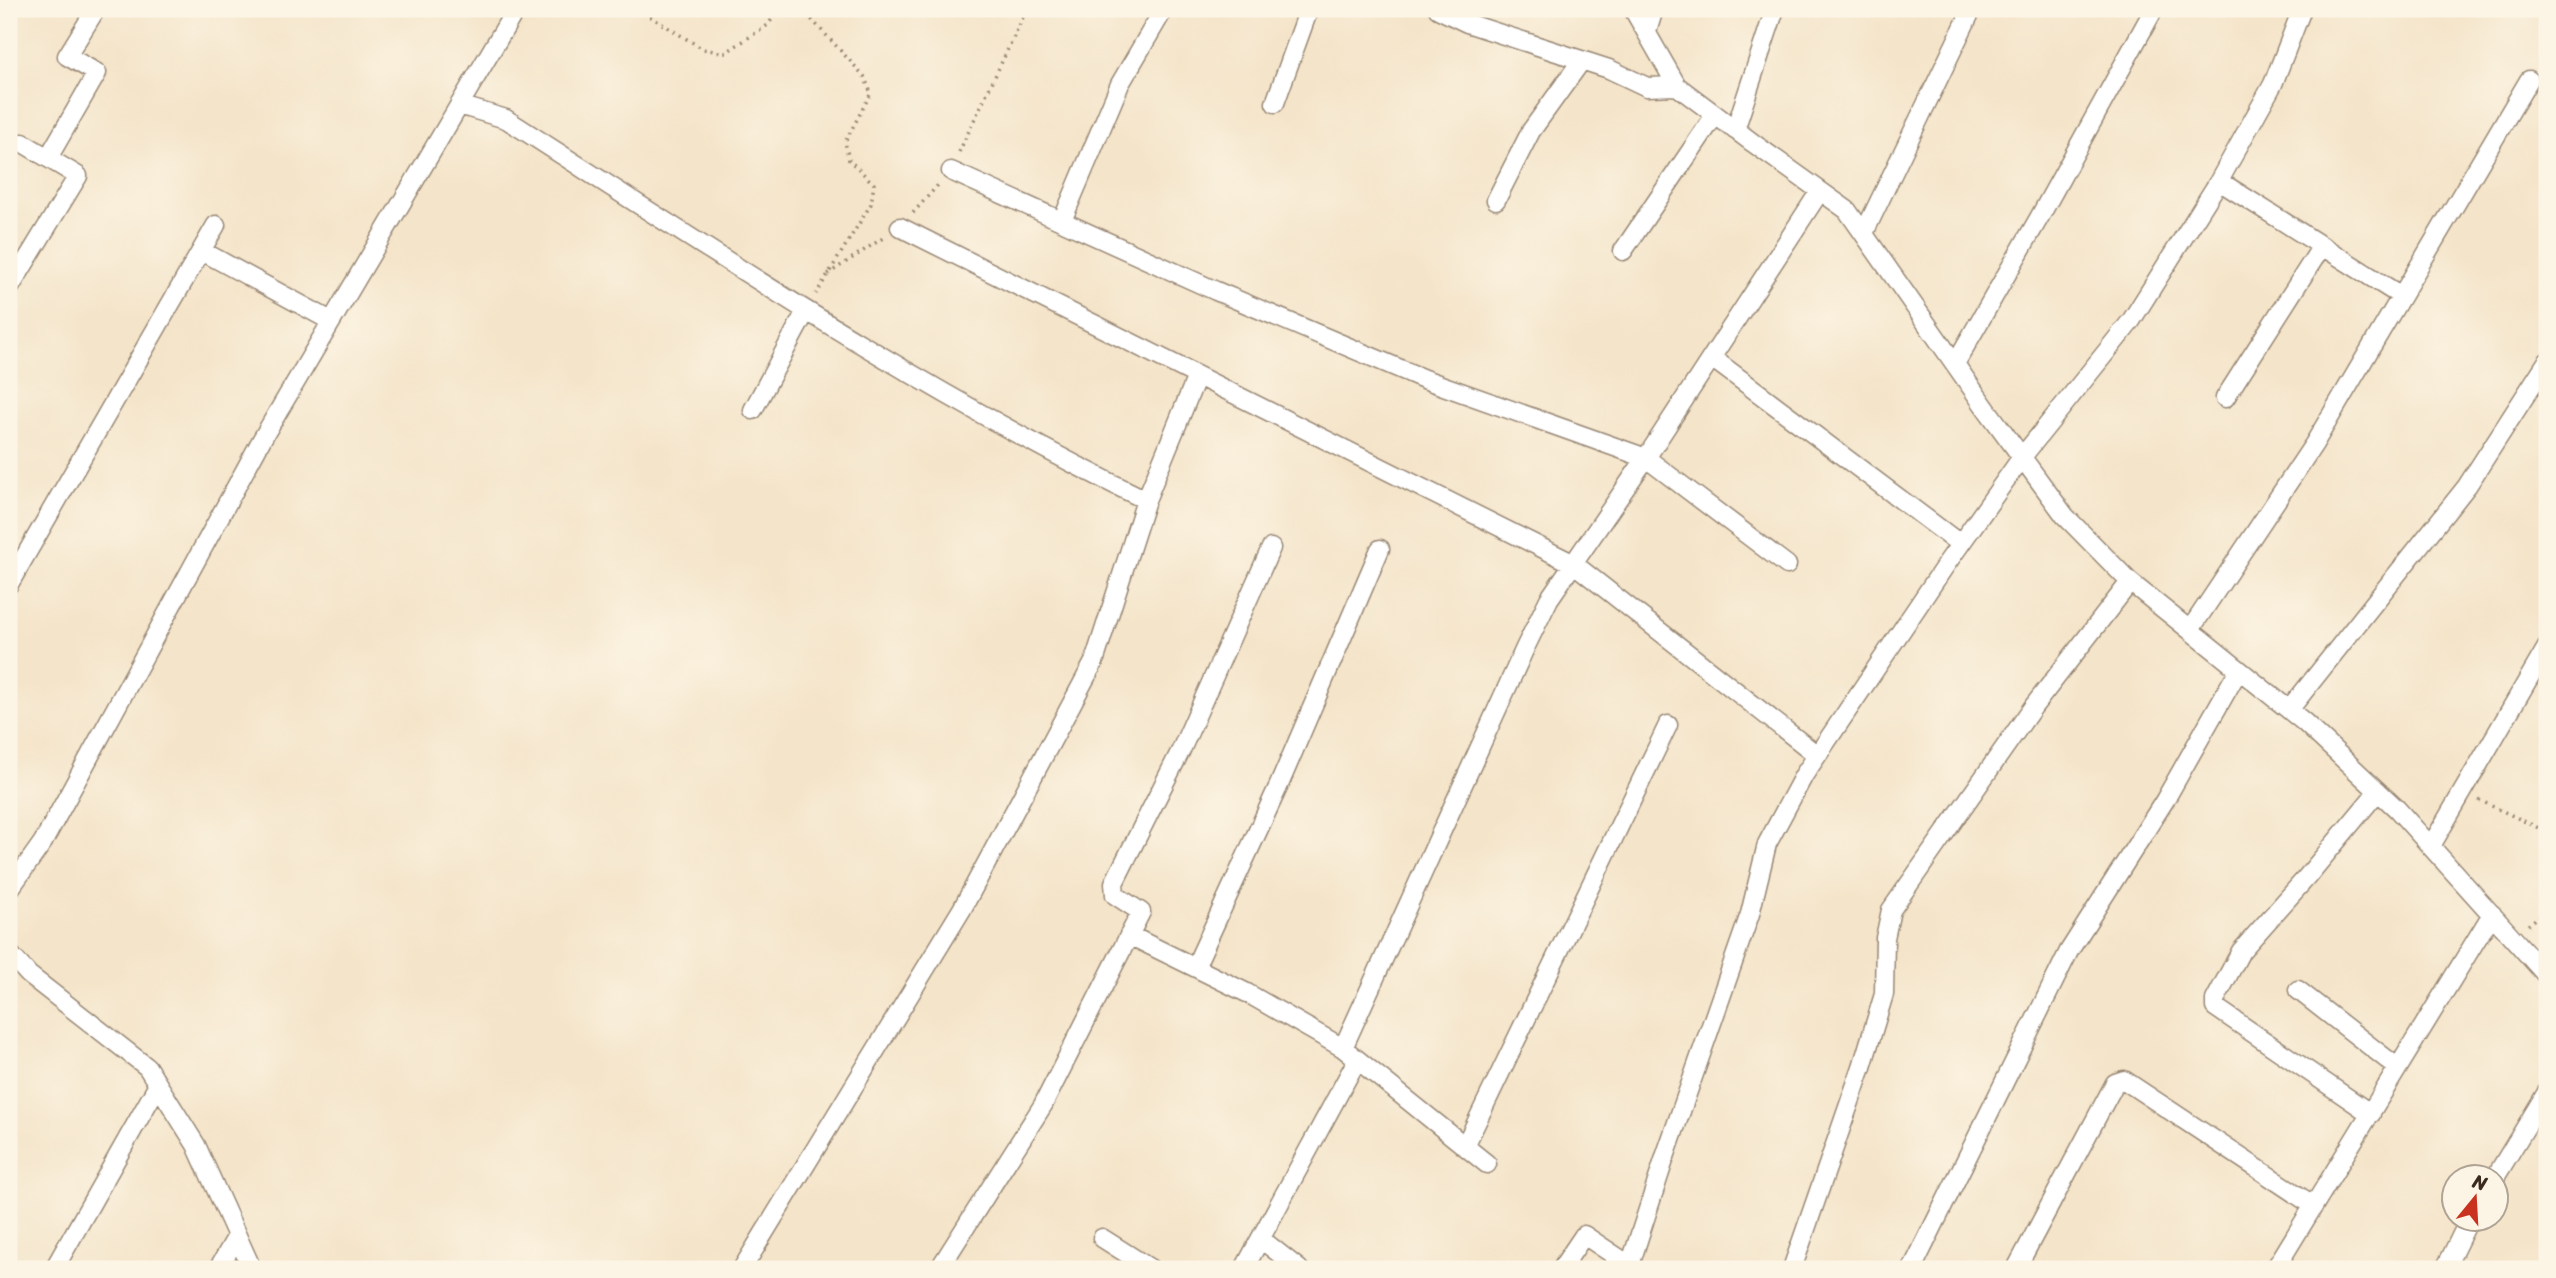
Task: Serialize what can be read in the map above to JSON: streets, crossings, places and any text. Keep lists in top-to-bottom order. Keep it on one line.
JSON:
{"north":"top"}
